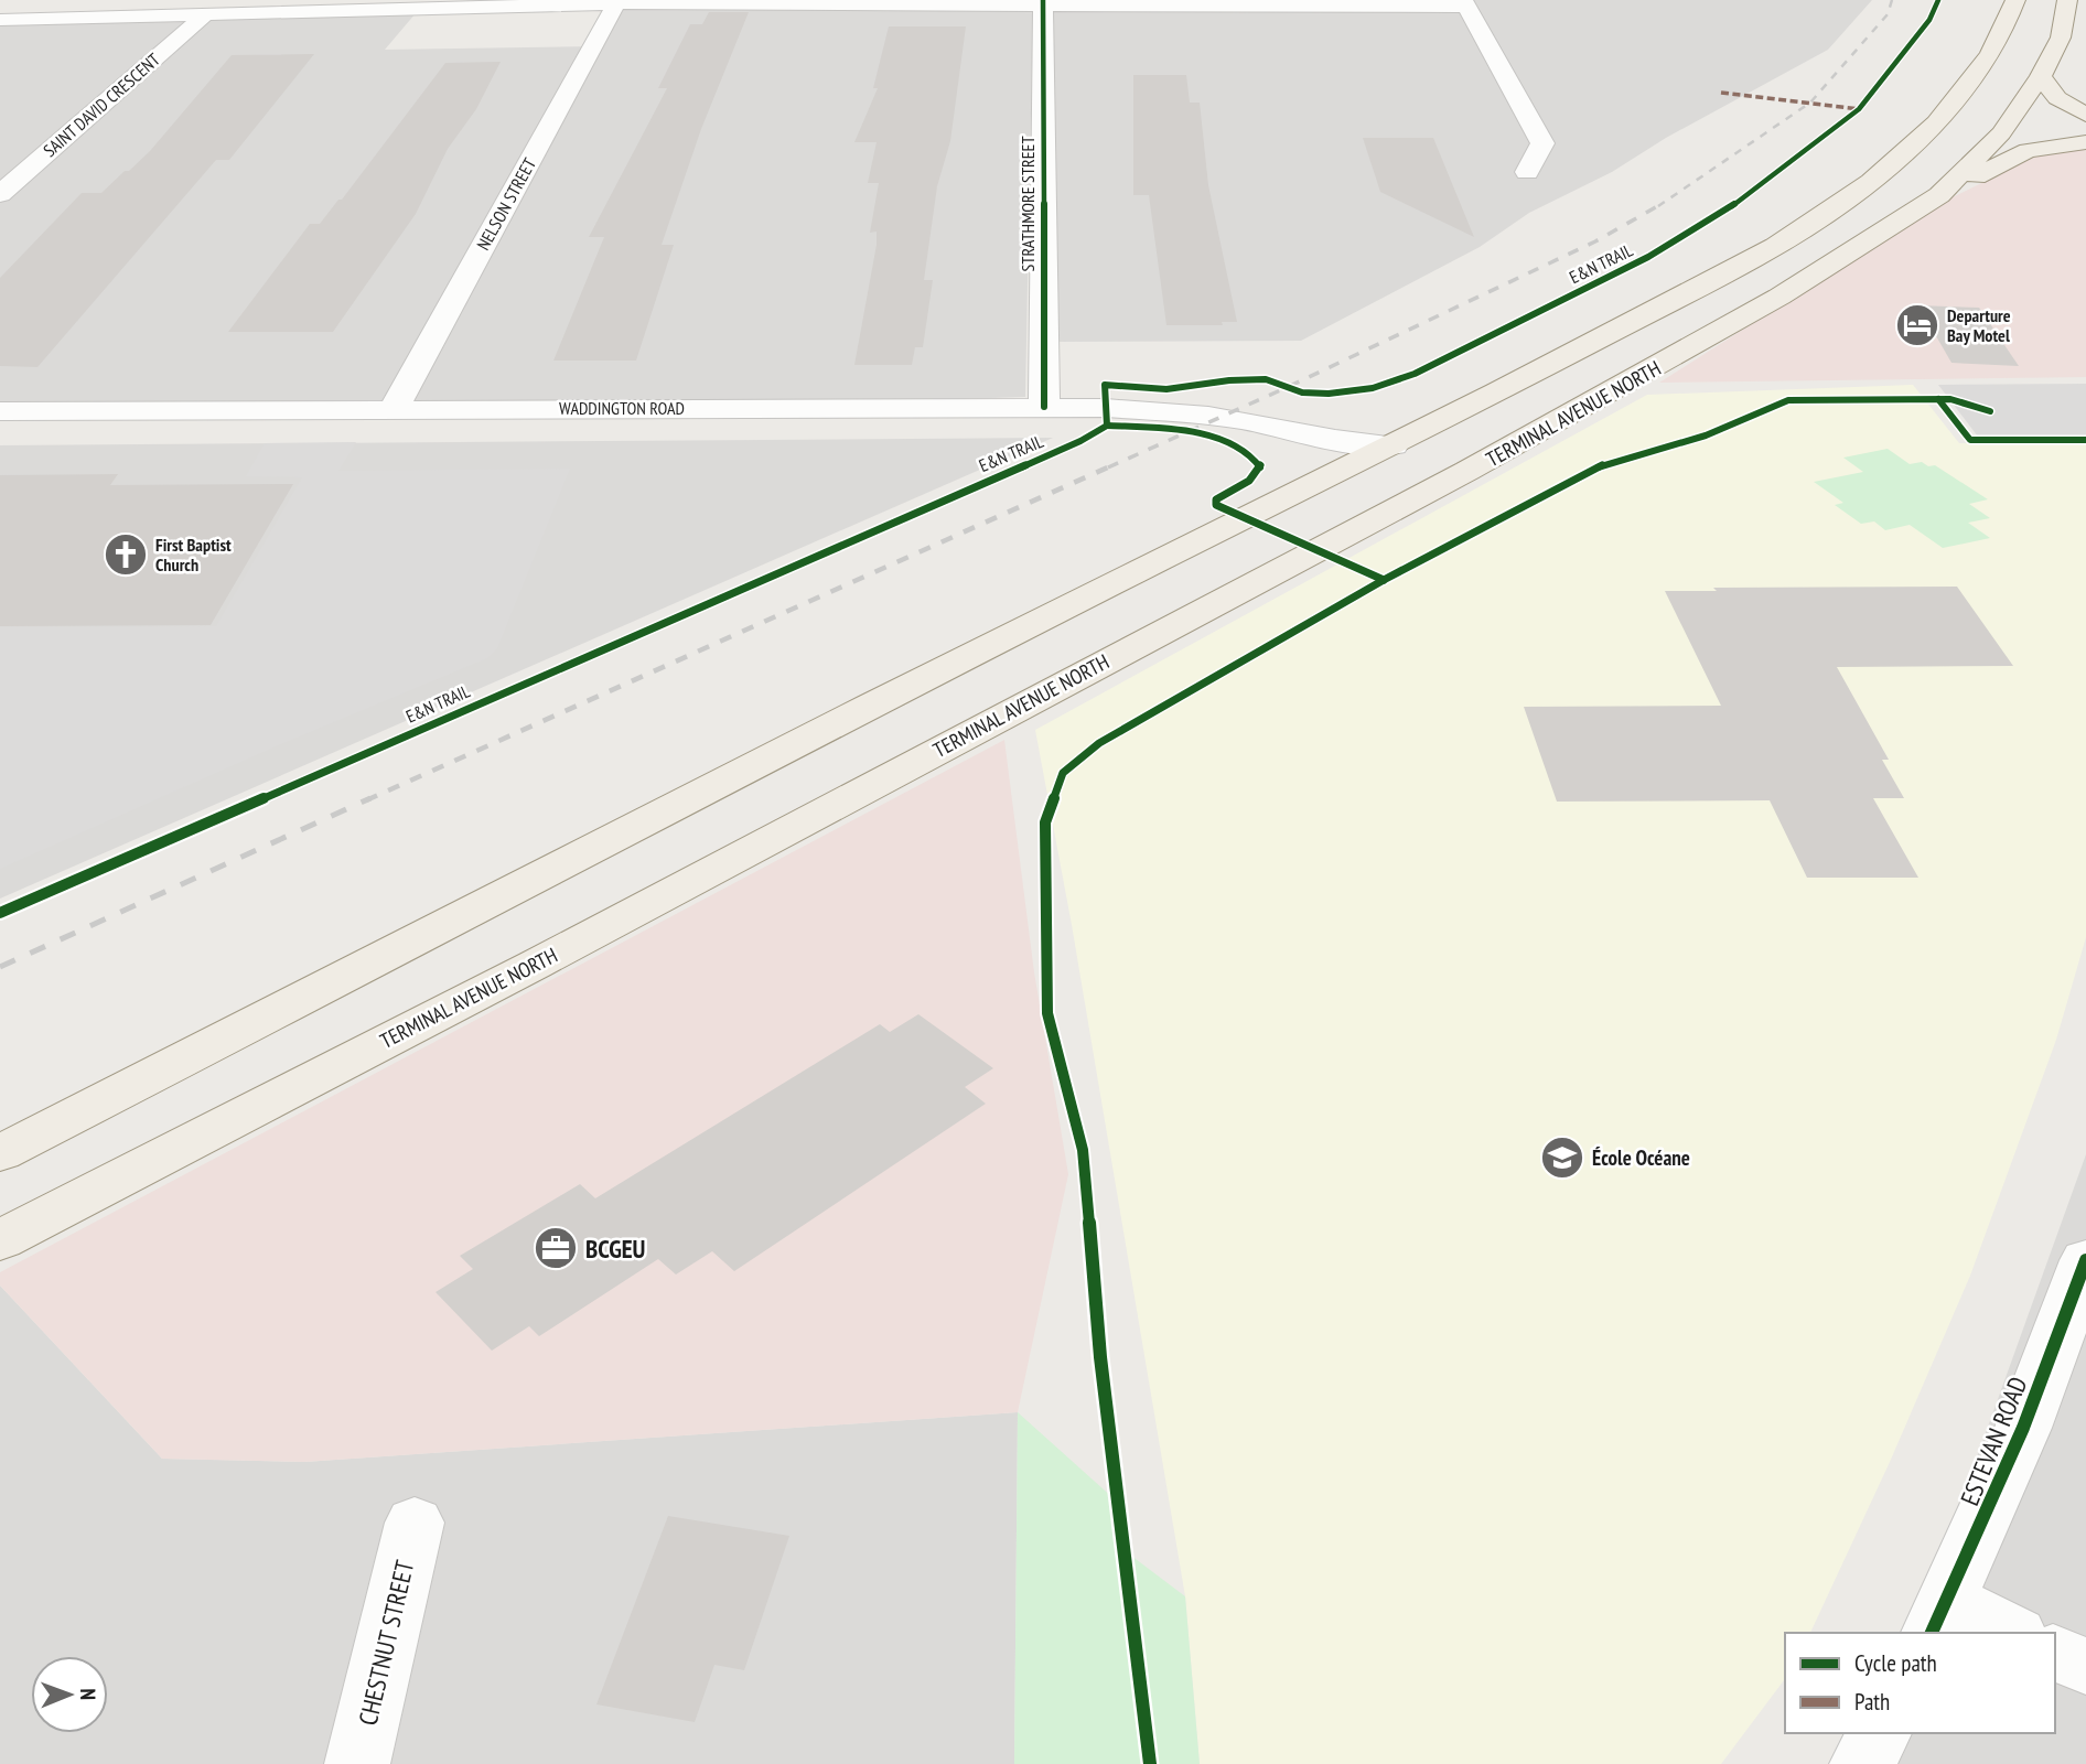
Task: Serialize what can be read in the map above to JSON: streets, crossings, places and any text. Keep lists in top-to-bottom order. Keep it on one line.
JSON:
{"streets":{"main road":["TERMINAL AVENUE NORTH"],"street":["SAINT DAVID CRESCENT","NELSON STREET","STRATHMORE STREET","WADDINGTON ROAD","ESTEVAN ROAD","CHESTNUT STREET"],"cycle path":["E&N TRAIL"]},"crossings":[["NELSON STREET","WADDINGTON ROAD"],["STRATHMORE STREET","WADDINGTON ROAD"]],"places":{"hotel":["Departure Bay Motel"],"church":["First Baptist Church"],"school or university":["École Océane"],"office":["BCGEU"]},"legend":["Cycle path","Path"],"north":"right"}
